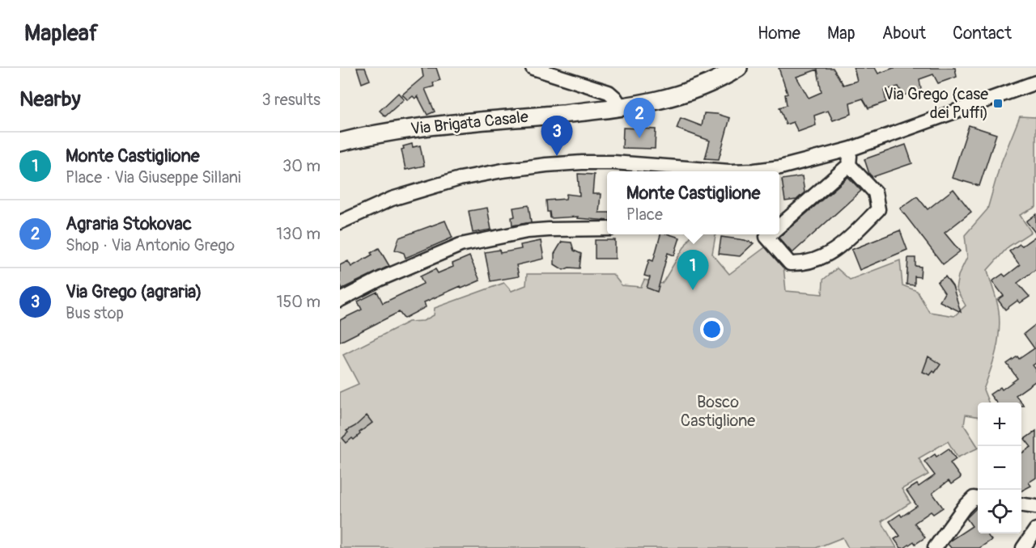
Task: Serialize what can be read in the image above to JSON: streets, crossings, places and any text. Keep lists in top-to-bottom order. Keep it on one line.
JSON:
{"streets":{"main road":["Via Brigata Casale"]},"parks":["Bosco Castiglione"],"places":{"transit":["Via Grego (case dei Puffi)"]},"page":{"header":"Mapleaf","nav":["Home","Map","About","Contact"],"heading":["Nearby","3 results"],"pins":["2","3","1"],"list":[{"mark":"1","name":"Monte Castiglione","note":"Place · Via Giuseppe Sillani","value":"30 m"},{"mark":"2","name":"Agraria Stokovac","note":"Shop · Via Antonio Grego","value":"130 m"},{"mark":"3","name":"Via Grego (agraria)","note":"Bus stop","value":"150 m"}],"popup":["Monte Castiglione","Place"],"map_buttons":["+","−"]}}
